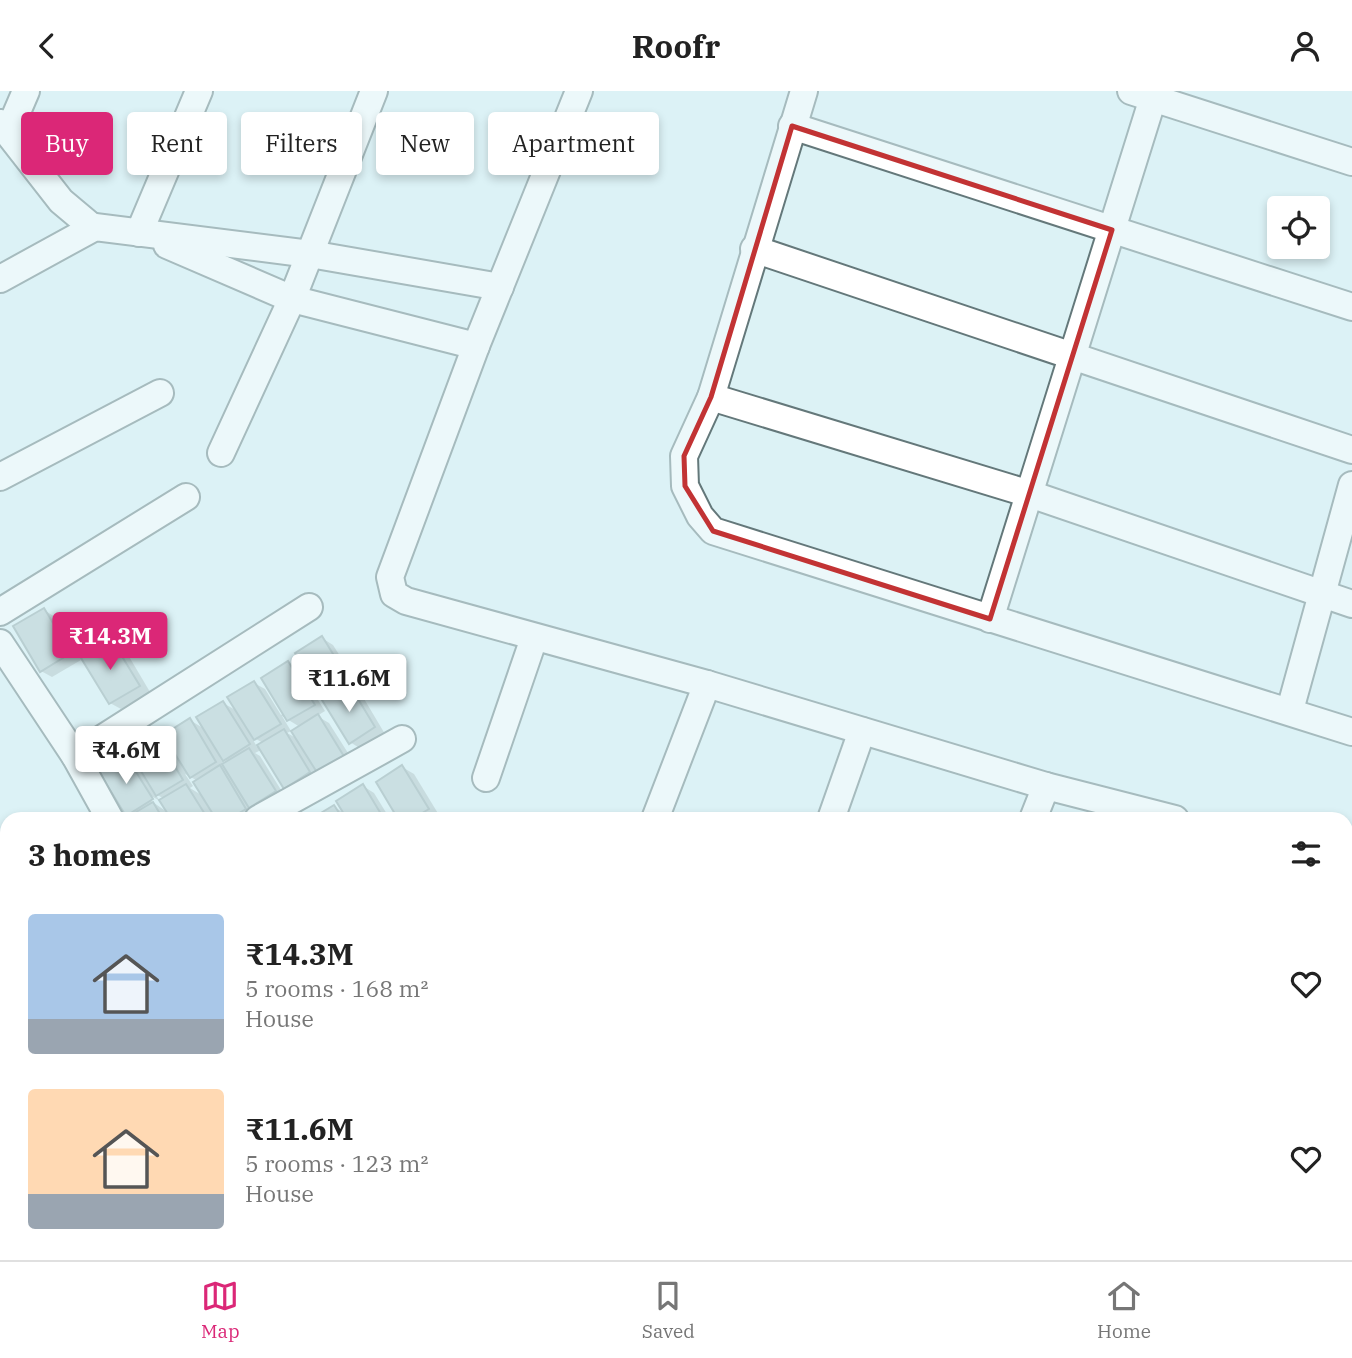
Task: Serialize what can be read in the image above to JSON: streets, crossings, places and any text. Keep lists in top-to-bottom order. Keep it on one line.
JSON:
{"page":{"header":"Roofr","chip":["Buy","Rent","Filters","New","Apartment"],"price":["₹14.3M","₹11.6M","₹4.6M"],"heading":"3 homes","list":[{"name":"₹14.3M","note":"5 rooms · 168 m² · House"},{"name":"₹11.6M","note":"5 rooms · 123 m² · House"}],"tabs":["Map","Saved","Home"]}}
